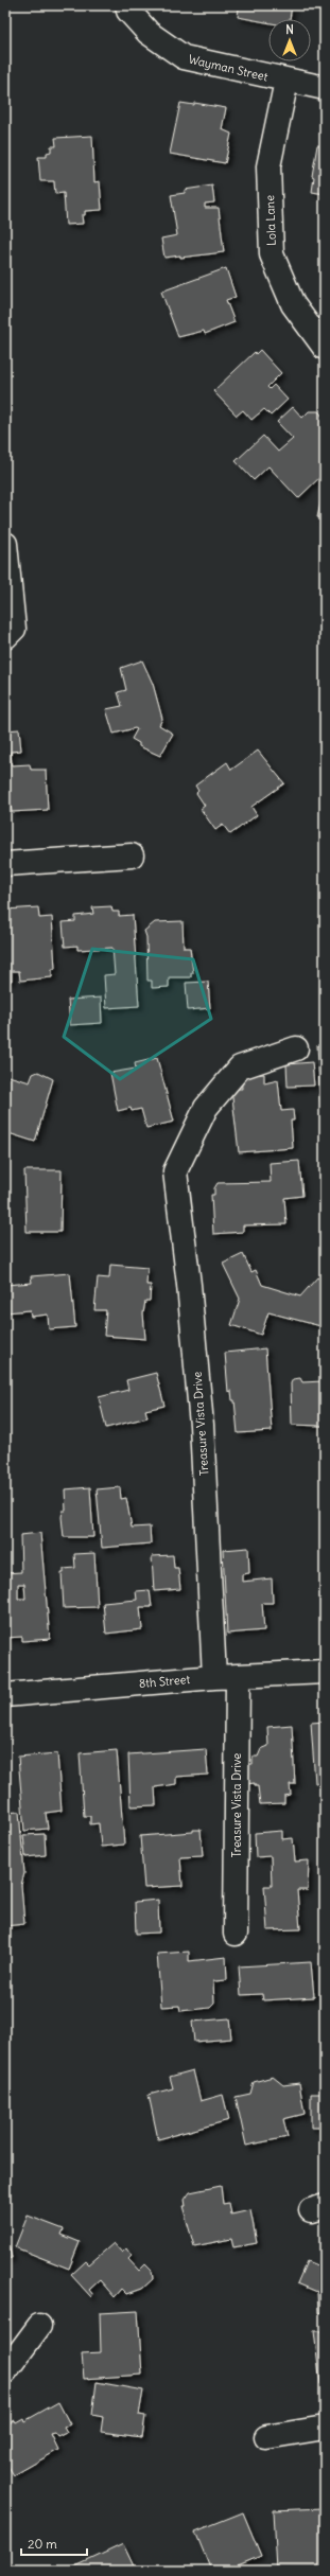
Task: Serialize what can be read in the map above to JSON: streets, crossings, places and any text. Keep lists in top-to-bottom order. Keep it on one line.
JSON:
{"streets":{"street":["Wayman Street","Lola Lane","Treasure Vista Drive","8th Street"]},"crossings":[["Wayman Street","Lola Lane"],["Treasure Vista Drive","8th Street"]],"scale_bar":"20 m","north":"top"}
